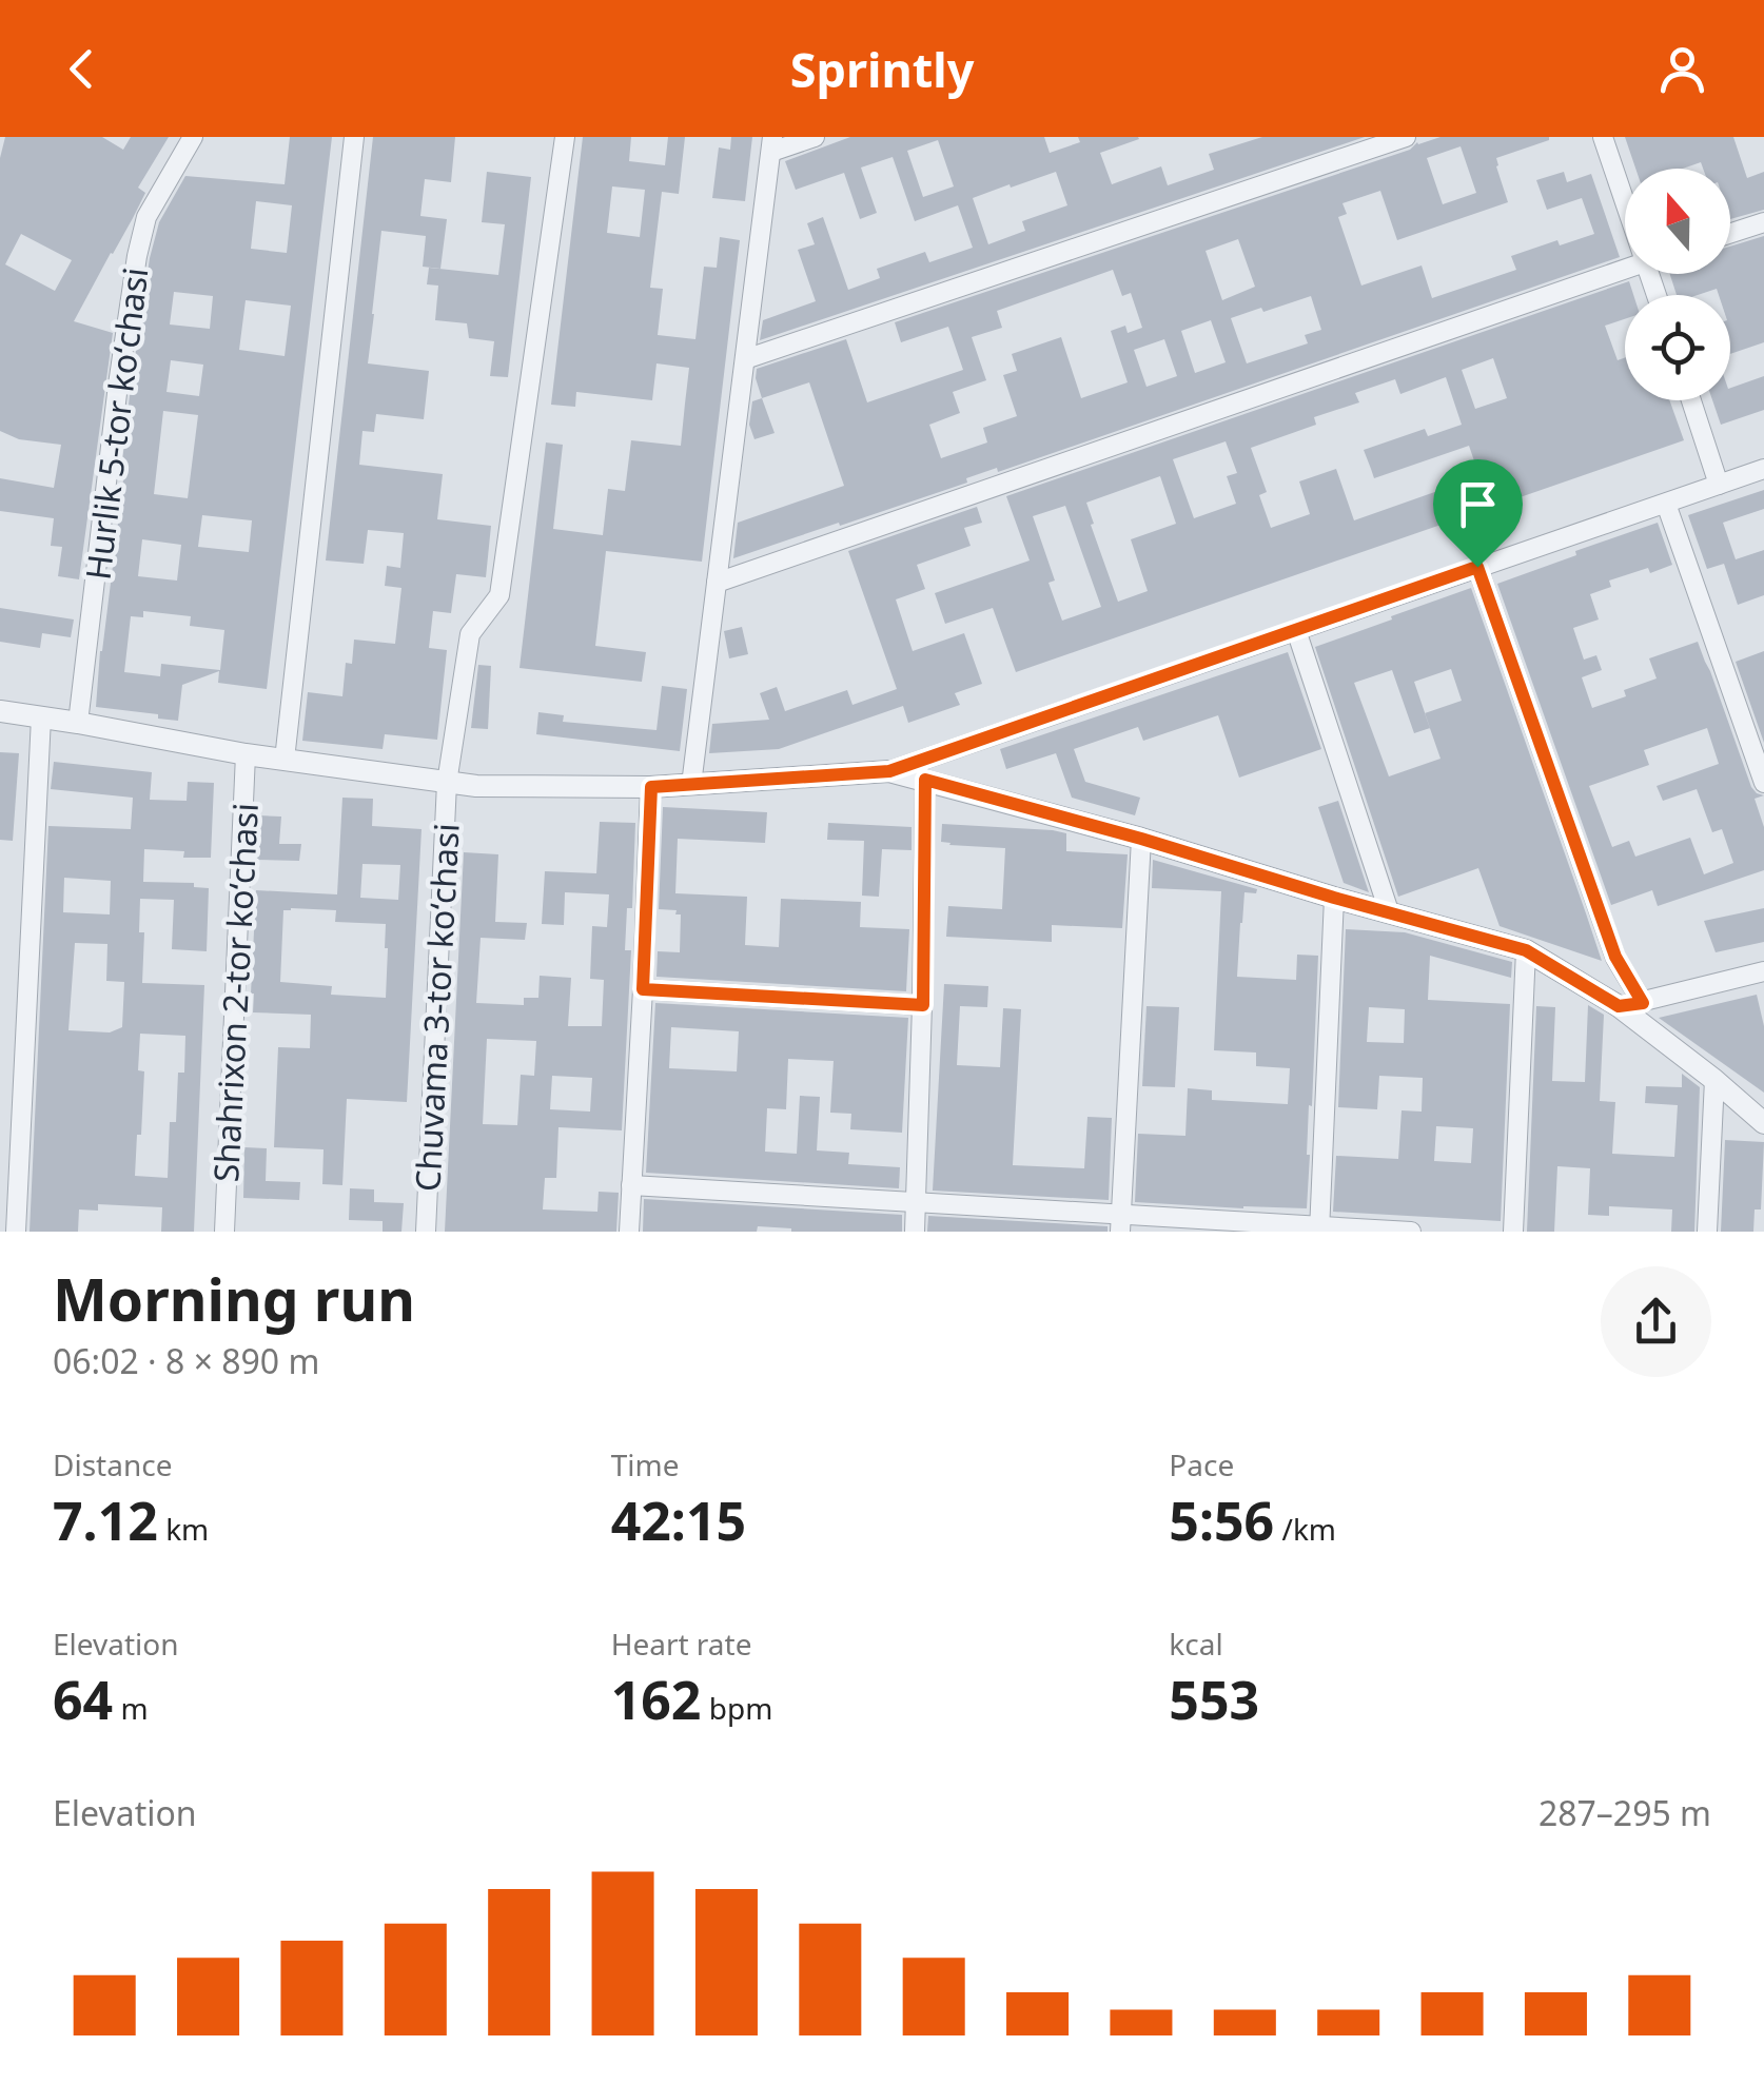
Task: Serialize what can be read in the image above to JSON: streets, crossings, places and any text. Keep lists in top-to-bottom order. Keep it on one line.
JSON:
{"streets":{"street":["Hurlik 5-tor koʻchasi","Shahrixon 2-tor koʻchasi","Chuvama 3-tor koʻchasi"]},"north":"top","page":{"header":"Sprintly","heading":["Morning run","06:02 · 8 × 890 m"],"stats":[["Distance","7.12 km"],["Time","42:15"],["Pace","5:56 /km"],["Elevation","64 m"],["Heart rate","162 bpm"],["kcal","553"]],"chart":["Elevation","287–295 m"]}}
